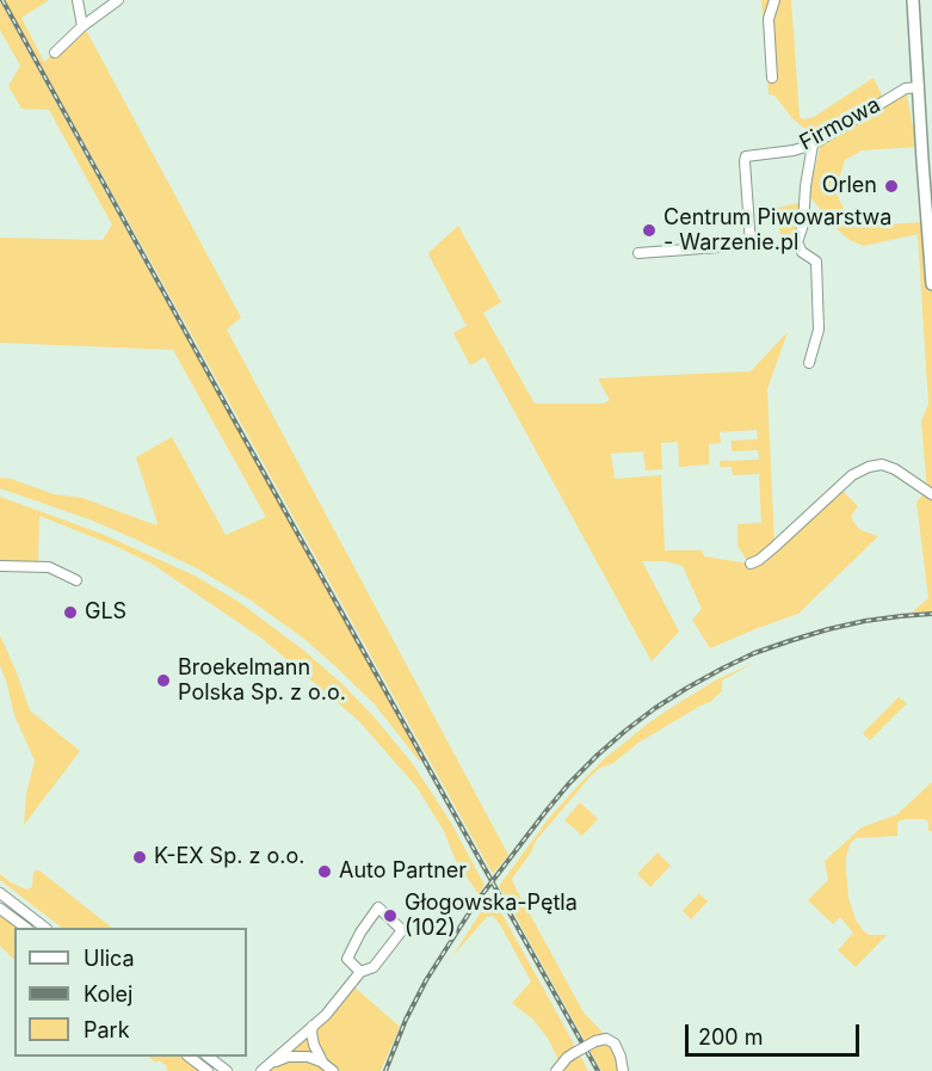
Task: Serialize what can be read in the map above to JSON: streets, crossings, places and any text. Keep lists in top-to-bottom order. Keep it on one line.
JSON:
{"streets":{"street":["Firmowa"]},"places":["Orlen","Centrum Piwowarstwa - Warzenie.pl","GLS","Broekelmann Polska Sp. z o.o.","K-EX Sp. z o.o.","Auto Partner","Głogowska-Pętla (102)"],"legend":["Ulica","Kolej","Park"],"scale_bar":"200 m"}
